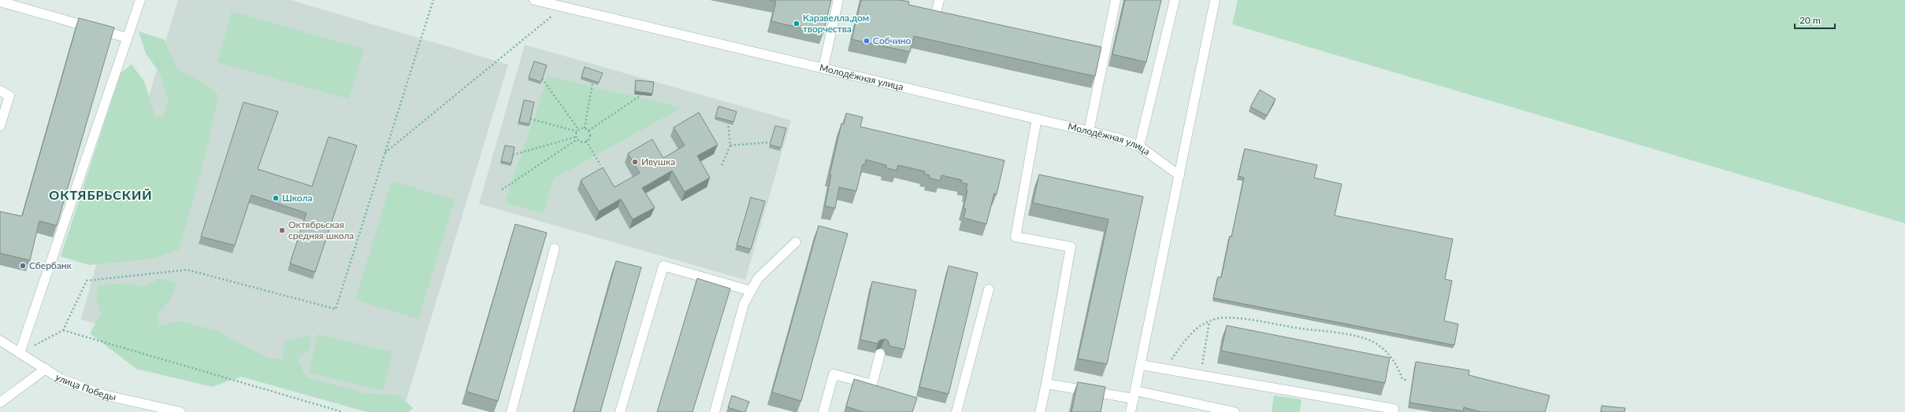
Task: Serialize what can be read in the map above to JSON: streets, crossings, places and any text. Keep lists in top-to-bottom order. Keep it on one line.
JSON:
{"streets":{"street":["Молодёжная улица","улица Победы"]},"districts":["ОКТЯБРЬСКИЙ"],"places":["Каравелла,дом творчества","Собчино","Ивушка","Школа","Октябрьская средняя школа","Сбербанк"],"scale_bar":"20 m"}
